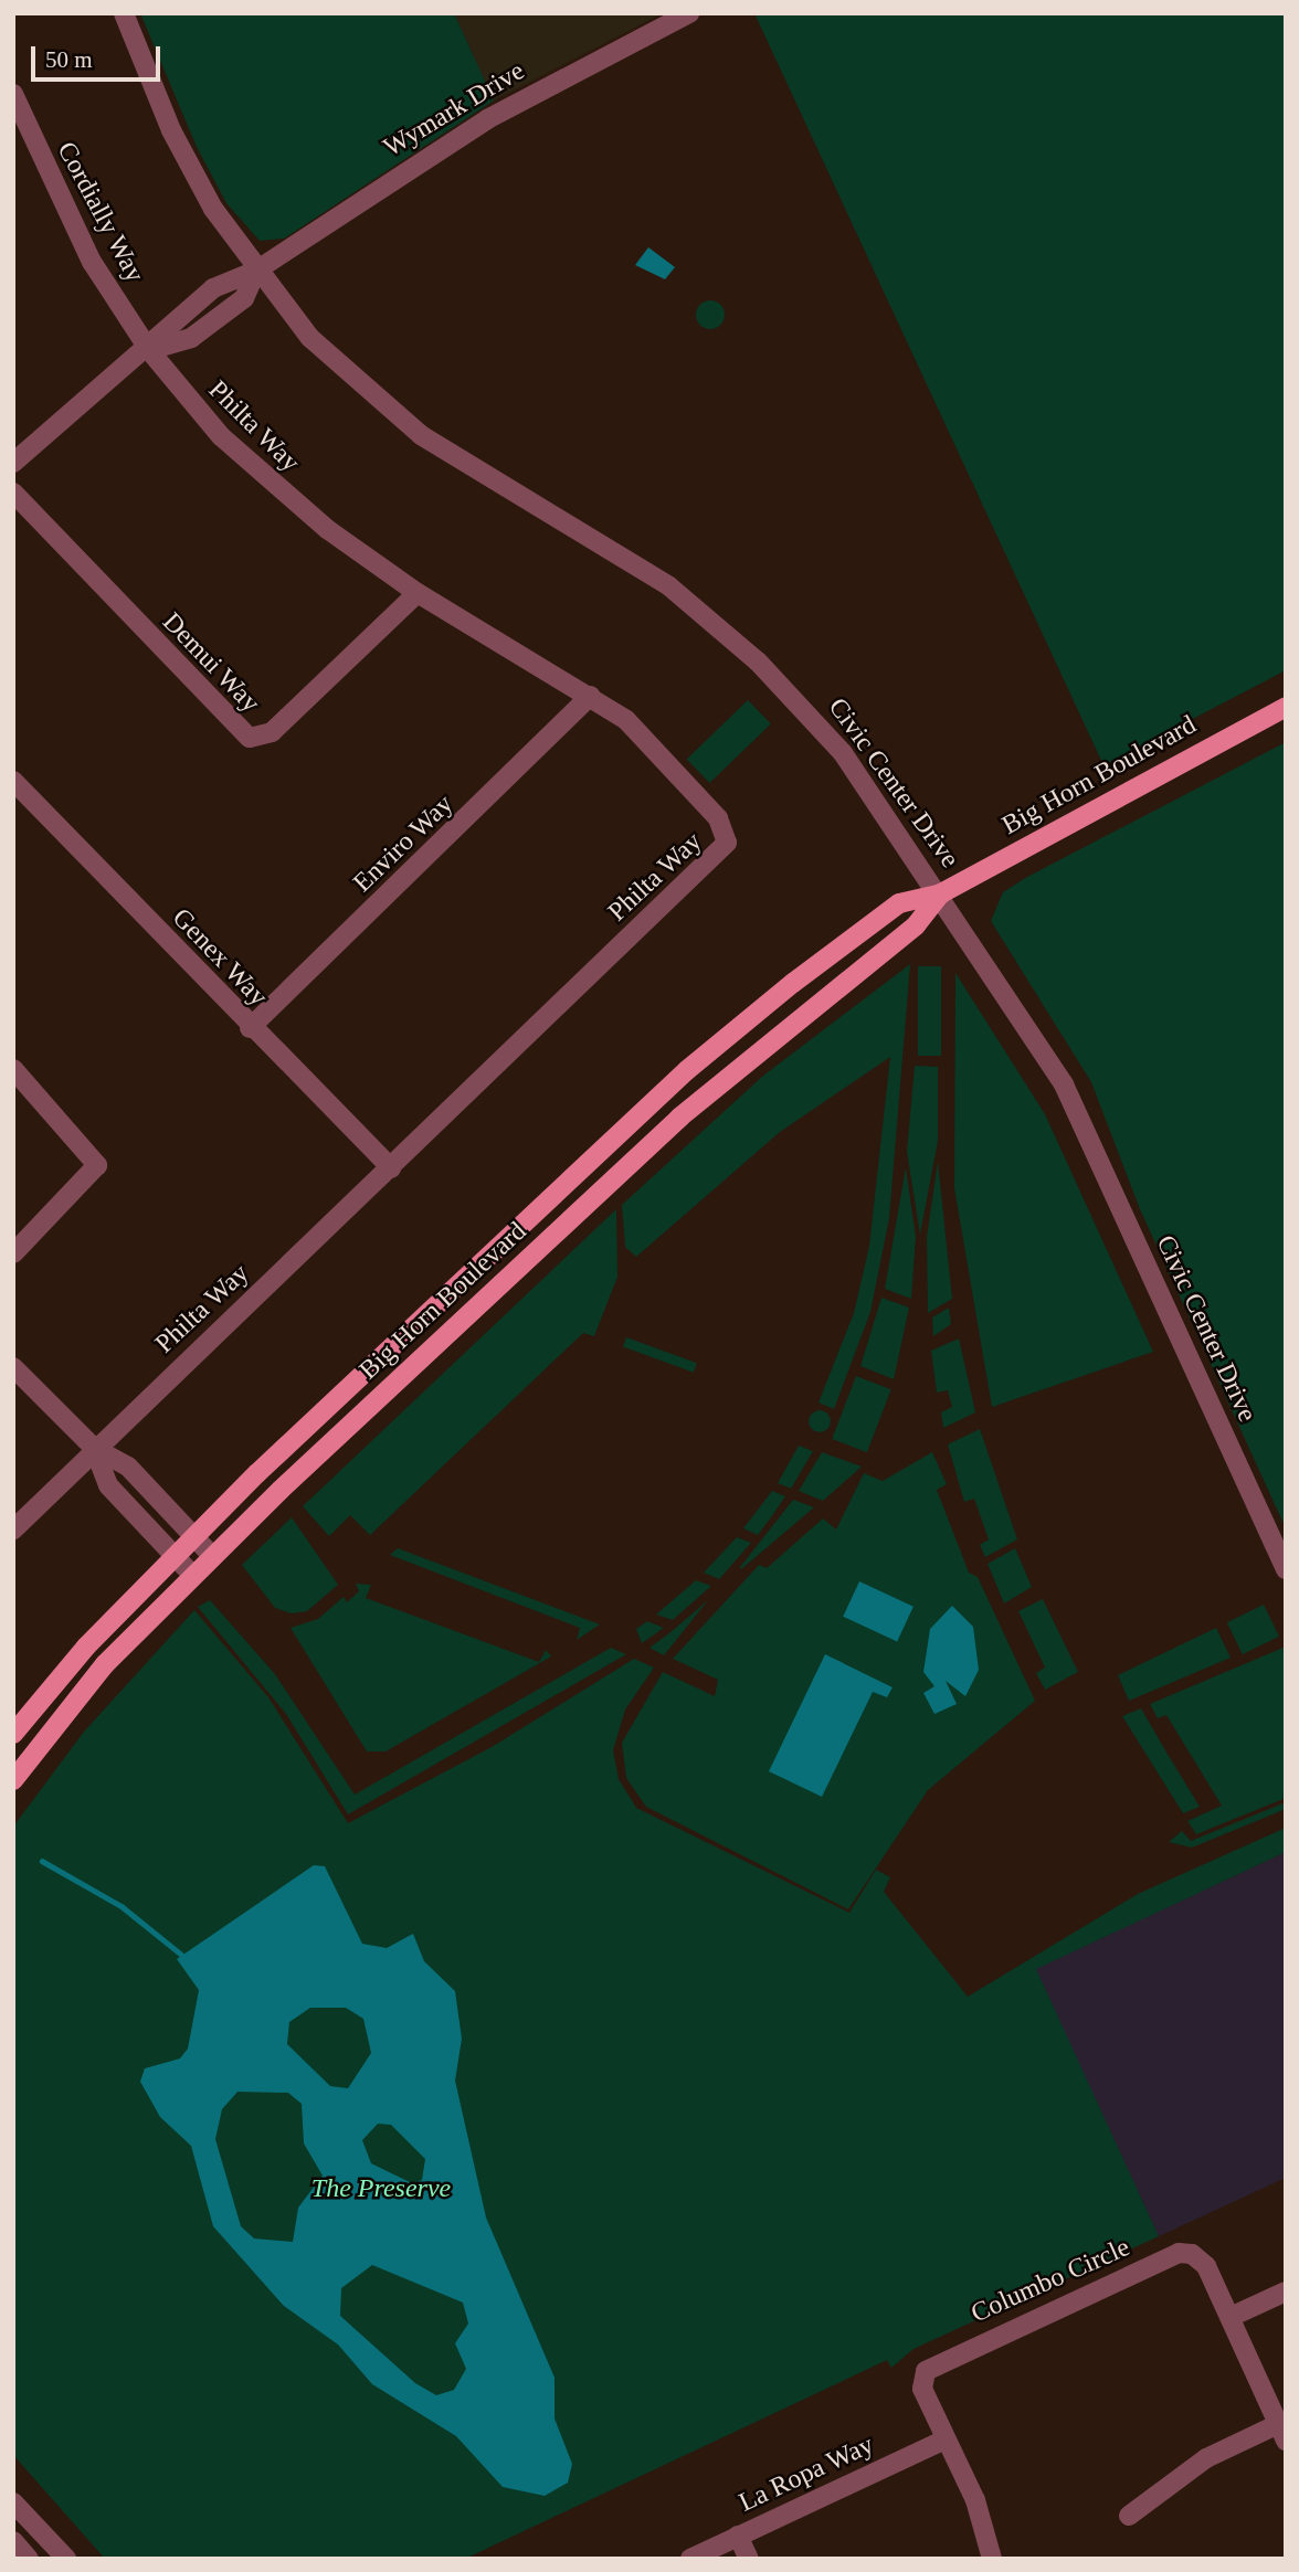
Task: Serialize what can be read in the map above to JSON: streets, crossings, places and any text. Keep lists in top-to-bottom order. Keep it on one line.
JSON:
{"streets":{"main road":["Big Horn Boulevard"],"street":["Wymark Drive","Cordially Way","Philta Way","Demui Way","Civic Center Drive","Enviro Way","Genex Way","Columbo Circle","La Ropa Way"]},"crossings":[["Wymark Drive","Cordially Way"],["Wymark Drive","Philta Way"],["Wymark Drive","Civic Center Drive"],["Cordially Way","Philta Way"],["Philta Way","Demui Way"],["Philta Way","Enviro Way"],["Philta Way","Genex Way"],["Big Horn Boulevard","Civic Center Drive"],["Enviro Way","Genex Way"],["Columbo Circle","La Ropa Way"]],"parks":["The Preserve"],"scale_bar":"50 m"}
